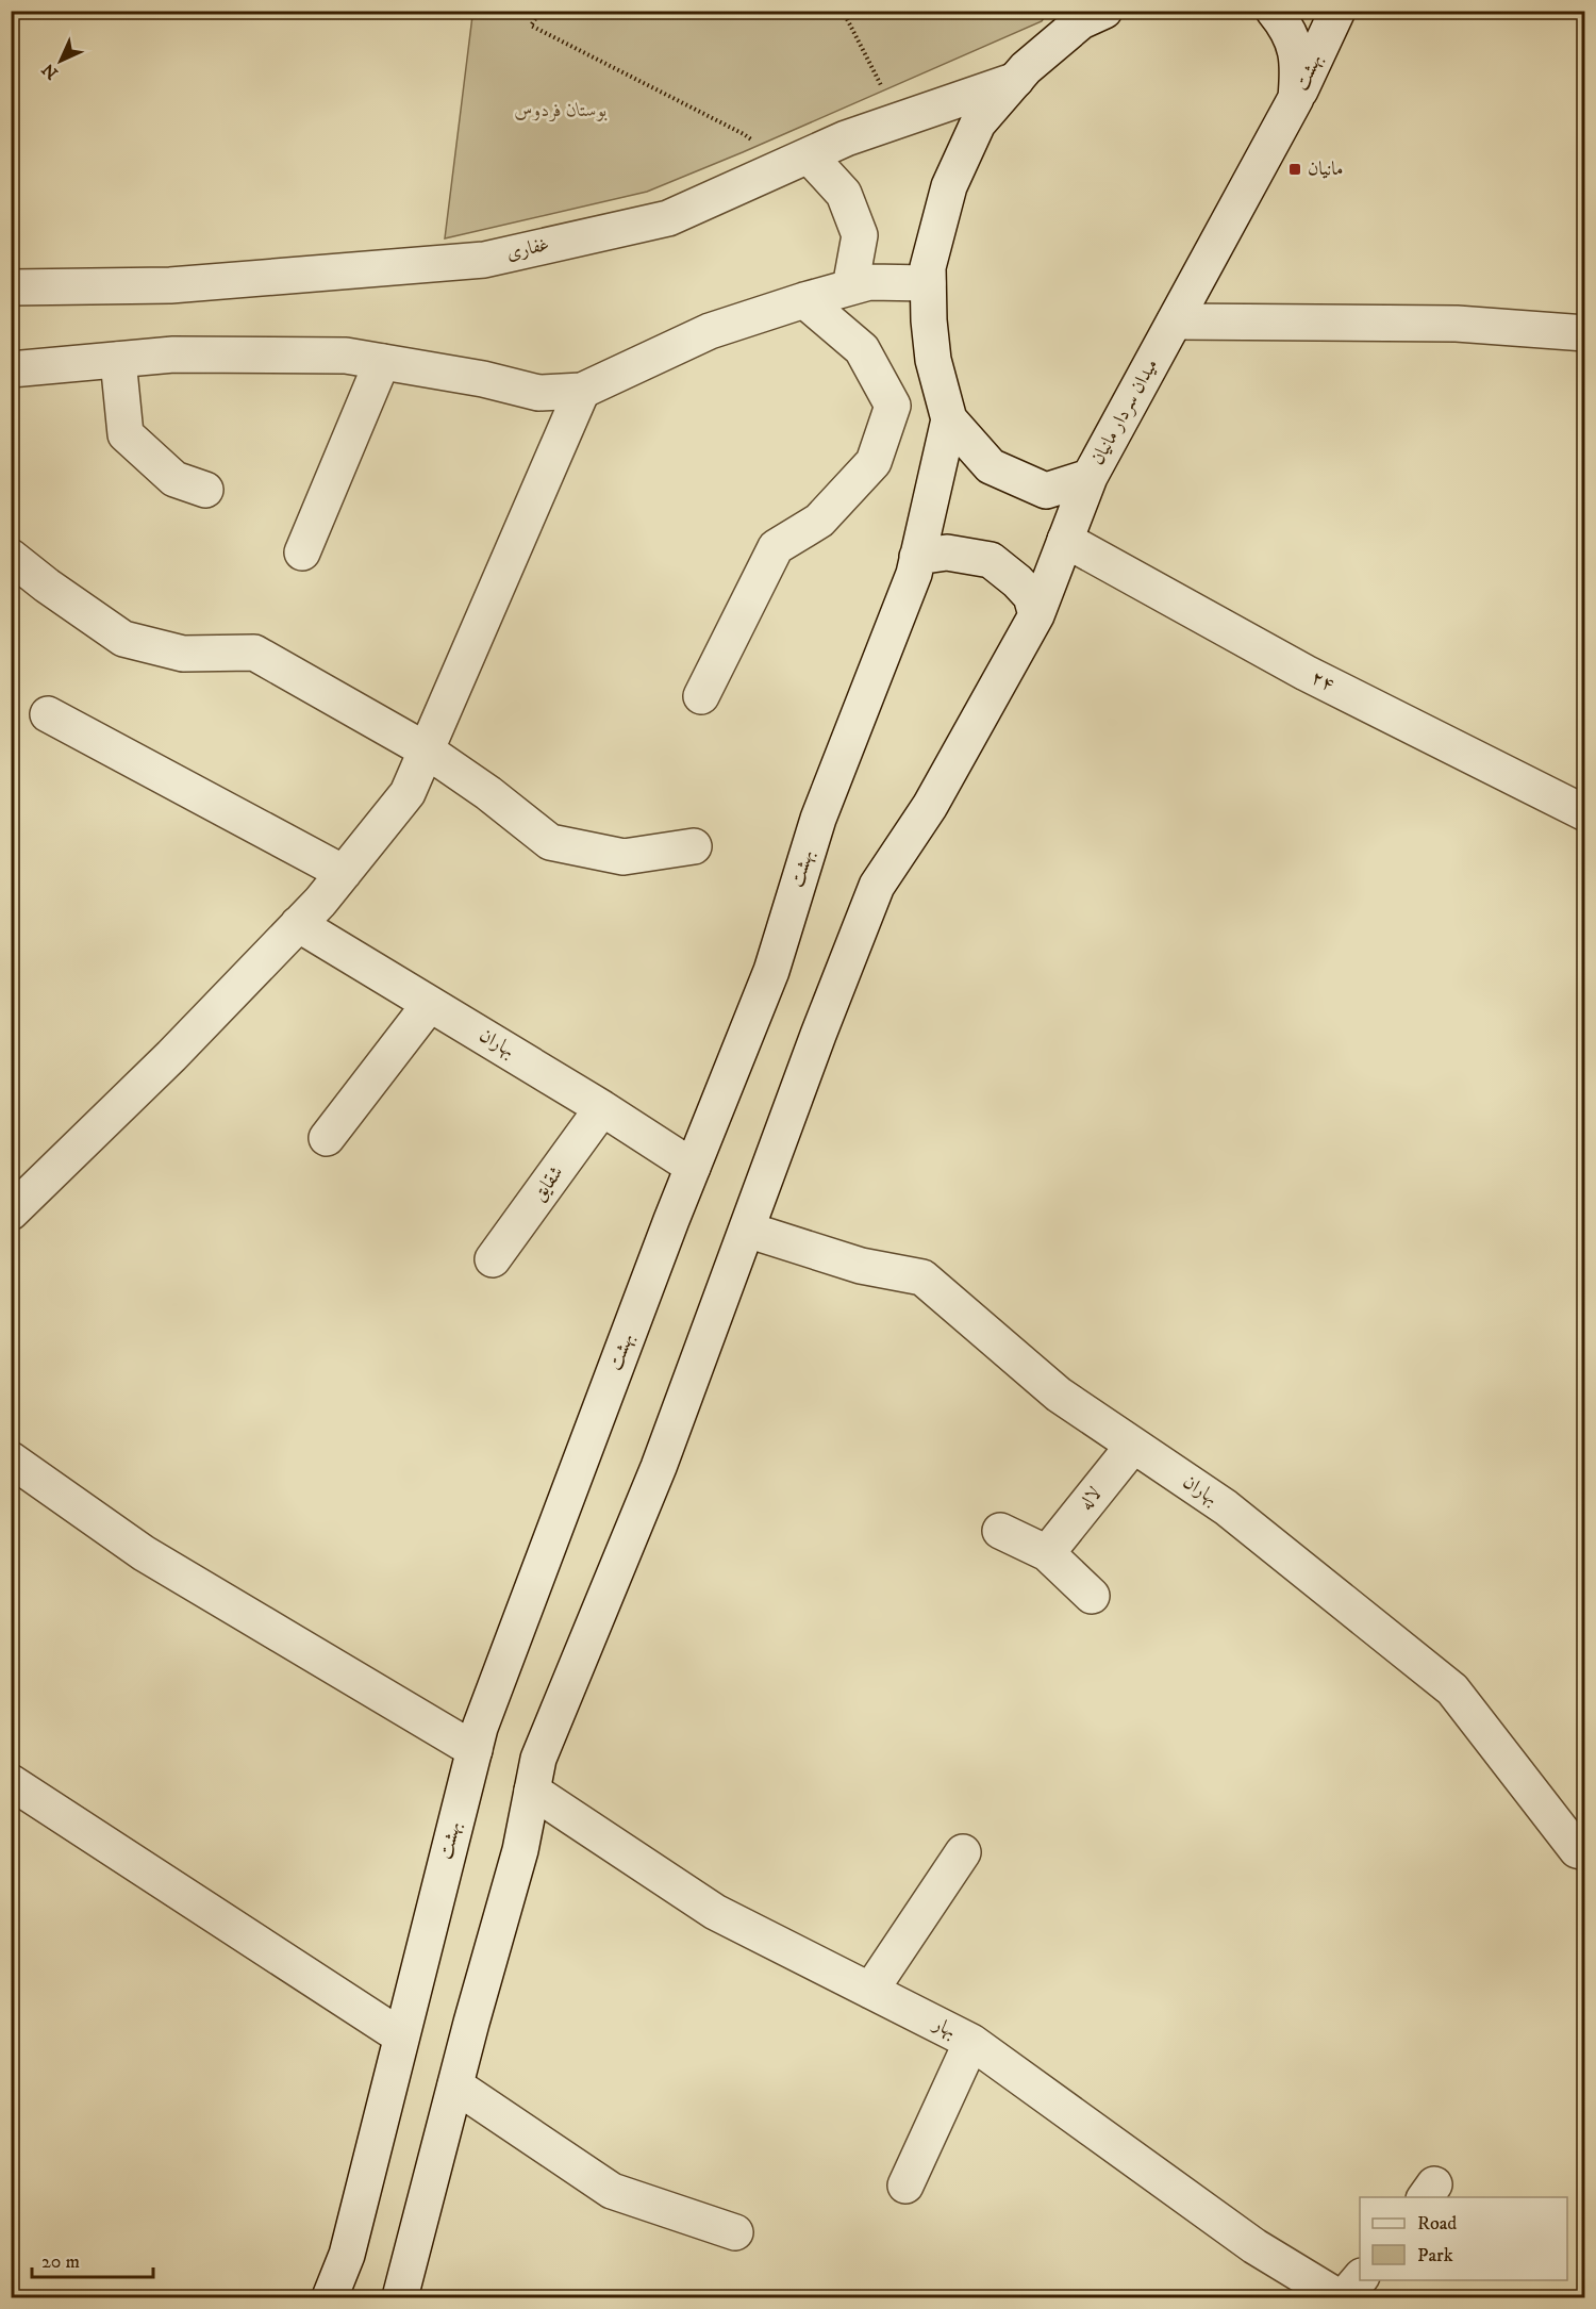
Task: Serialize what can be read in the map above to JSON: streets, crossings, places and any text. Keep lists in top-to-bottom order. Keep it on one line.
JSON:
{"streets":{"street":["بهشت","غفاری","میدان سردار مانیان","۲۴","بهاران","شقایق","لاله","بهار"]},"crossings":[["بهشت","میدان سردار مانیان"],["بهشت","بهاران"],["غفاری","میدان سردار مانیان"],["بهاران","شقایق"],["بهاران","لاله"]],"parks":["بوستان فردوس"],"places":{"transit":["مانیان"]},"legend":["Road","Park"],"scale_bar":"20 m","north":"bottom left"}
